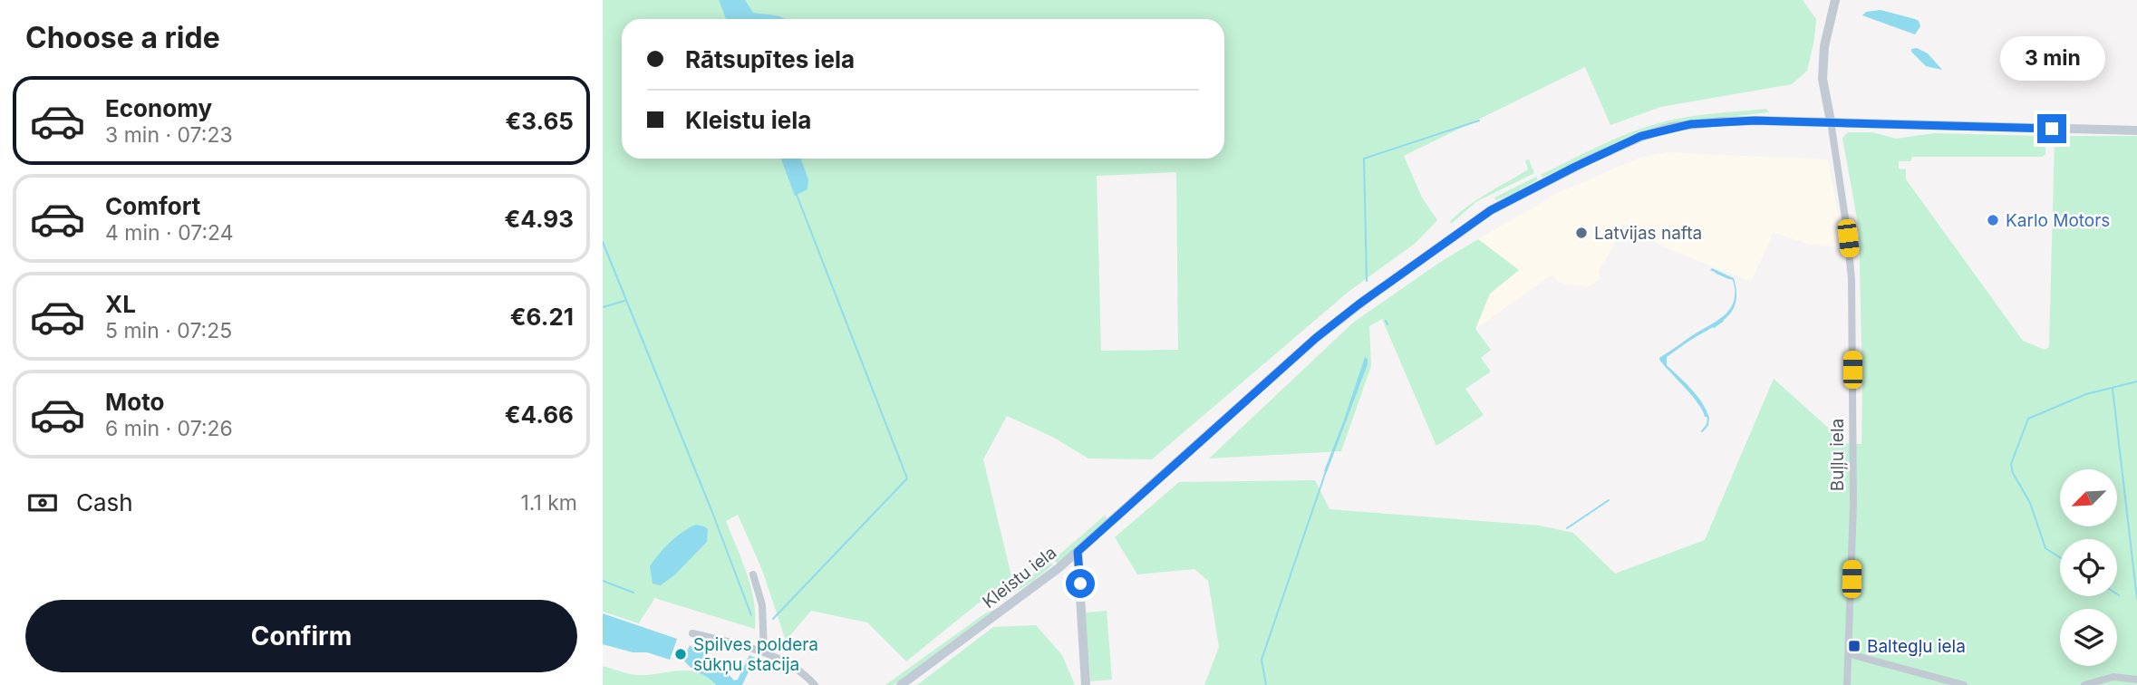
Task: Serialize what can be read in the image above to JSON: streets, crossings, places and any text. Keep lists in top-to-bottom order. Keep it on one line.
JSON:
{"streets":{"main road":["Kleistu iela"],"street":["Buļļu iela"]},"crossings":[["Buļļu iela","Kleistu iela"]],"places":{"other":["Karlo Motors","Latvijas nafta","Spilves poldera sūkņu stacija"],"transit":["Baltegļu iela"]},"north":"bottom left","page":{"heading":"Choose a ride","banner":["Rātsupītes iela","Kleistu iela"],"bubble":"3 min","list":[{"name":"Economy","note":"3 min · 07:23","value":"€3.65"},{"name":"Comfort","note":"4 min · 07:24","value":"€4.93"},{"name":"XL","note":"5 min · 07:25","value":"€6.21"},{"name":"Moto","note":"6 min · 07:26","value":"€4.66"}],"pay":["Cash","1.1 km"],"buttons":"Confirm"}}
